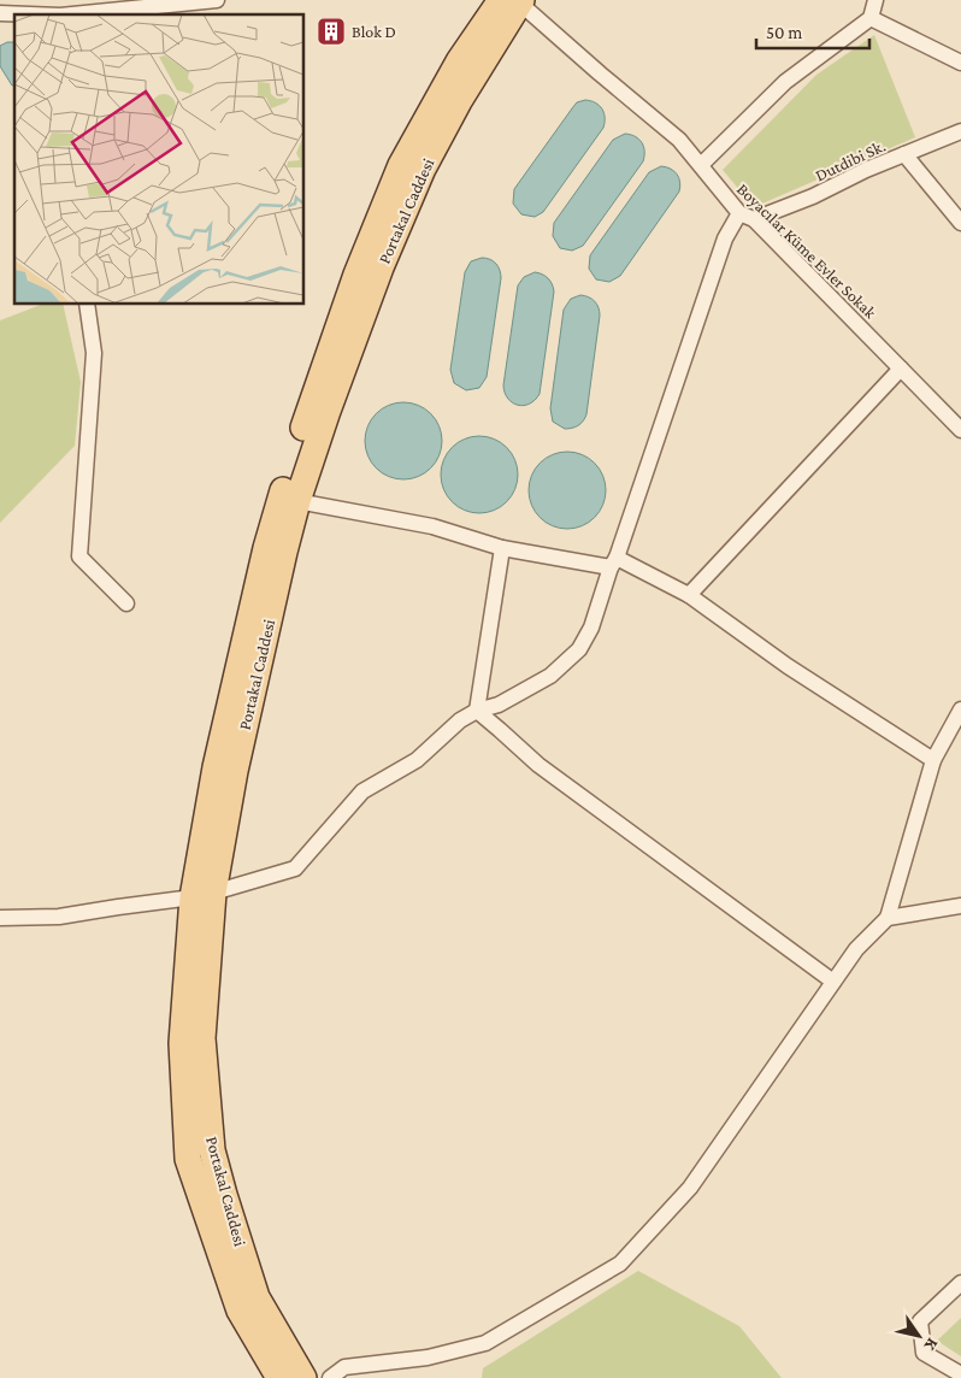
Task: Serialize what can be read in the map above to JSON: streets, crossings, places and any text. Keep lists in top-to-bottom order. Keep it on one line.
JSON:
{"streets":{"main road":["Portakal Caddesi"],"street":["Dutdibi Sk.","Boyacılar Küme Evler Sokak"]},"crossings":[["Dutdibi Sk.","Boyacılar Küme Evler Sokak"],["Portakal Caddesi","Boyacılar Küme Evler Sokak"]],"places":{"building":["Blok D"]},"scale_bar":"50 m","north":"bottom right"}
